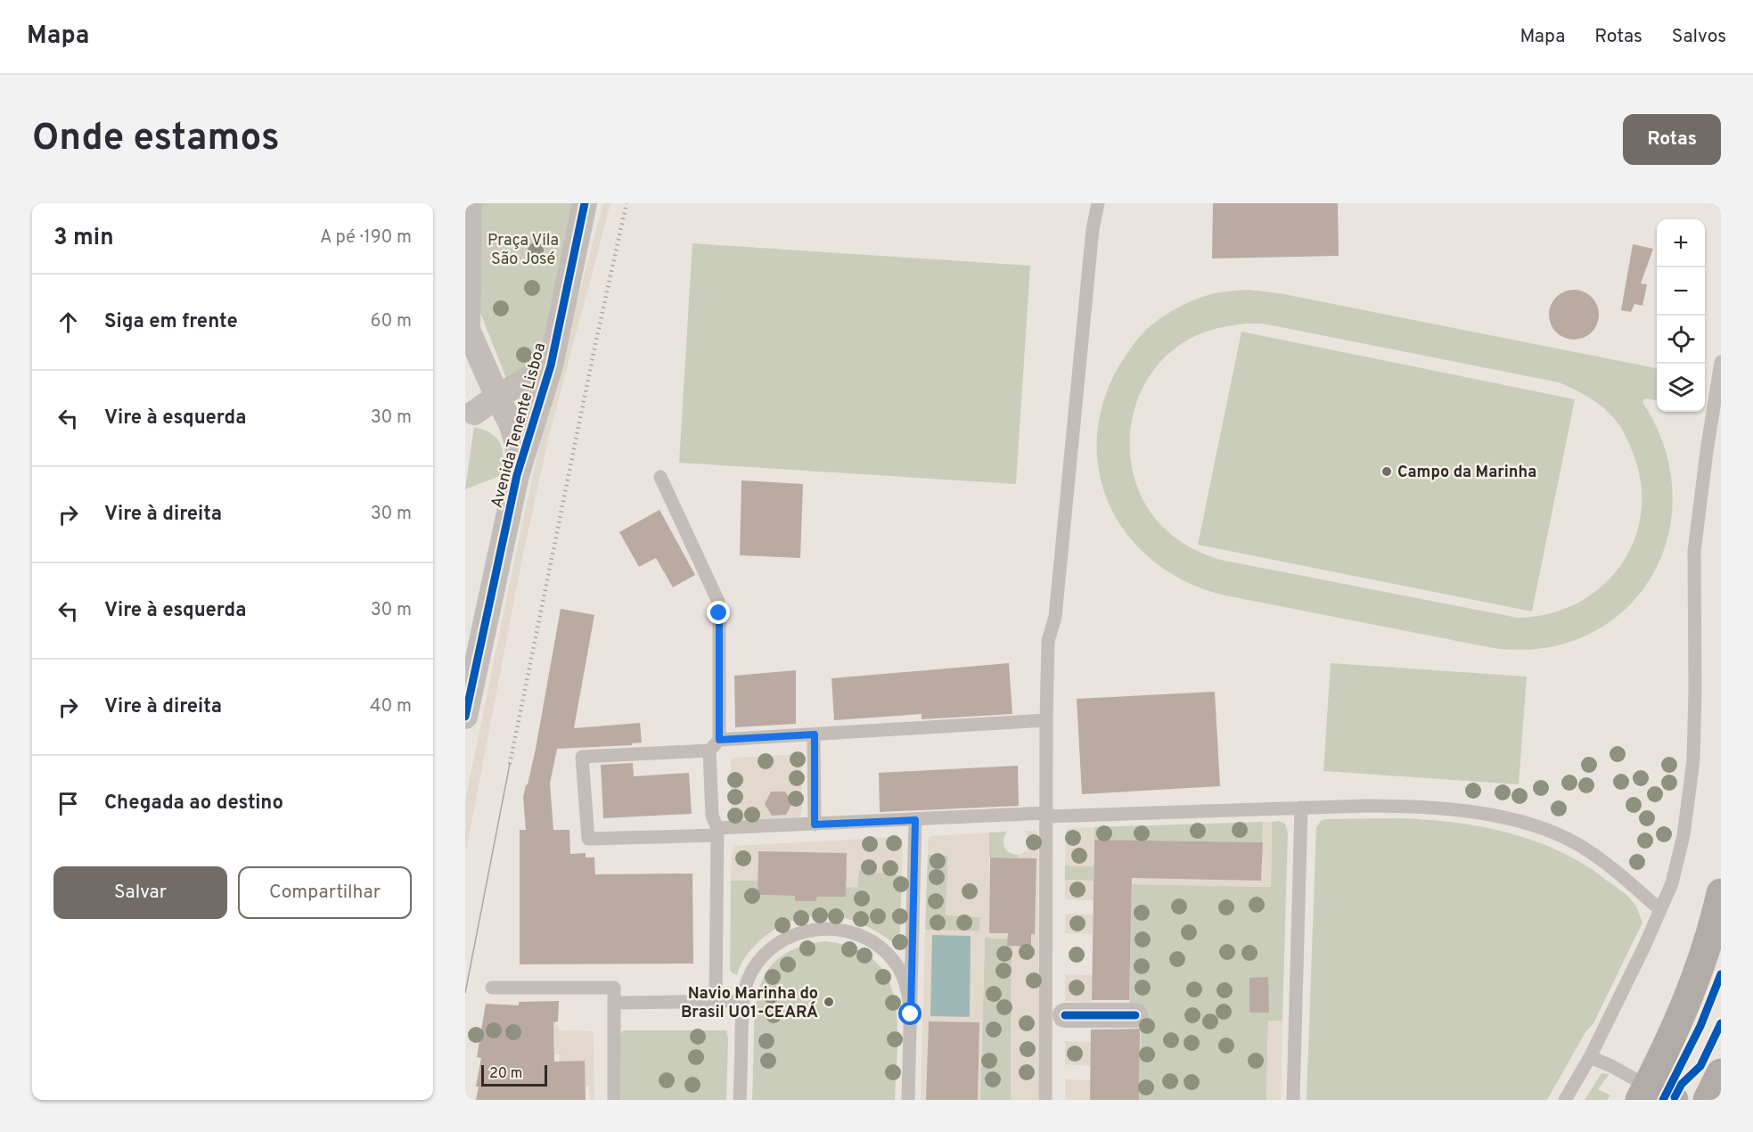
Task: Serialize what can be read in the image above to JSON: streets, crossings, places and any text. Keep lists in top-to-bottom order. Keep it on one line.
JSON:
{"streets":{"street":["Avenida Tenente Lisboa"]},"parks":["Praça Vila São José"],"places":["Campo da Marinha","Navio Marinha do Brasil U01-CEARÁ"],"scale_bar":"20 m","page":{"header":"Mapa","nav":["Mapa","Rotas","Salvos"],"buttons":["Rotas",["Salvar","Compartilhar"]],"title":"Onde estamos","heading":["3 min","A pé · 190 m"],"map_buttons":["+","−"],"list":[["Siga em frente","60 m"],["Vire à esquerda","30 m"],["Vire à direita","30 m"],["Vire à esquerda","30 m"],["Vire à direita","40 m"],"Chegada ao destino"],"scale":"20 m"}}
